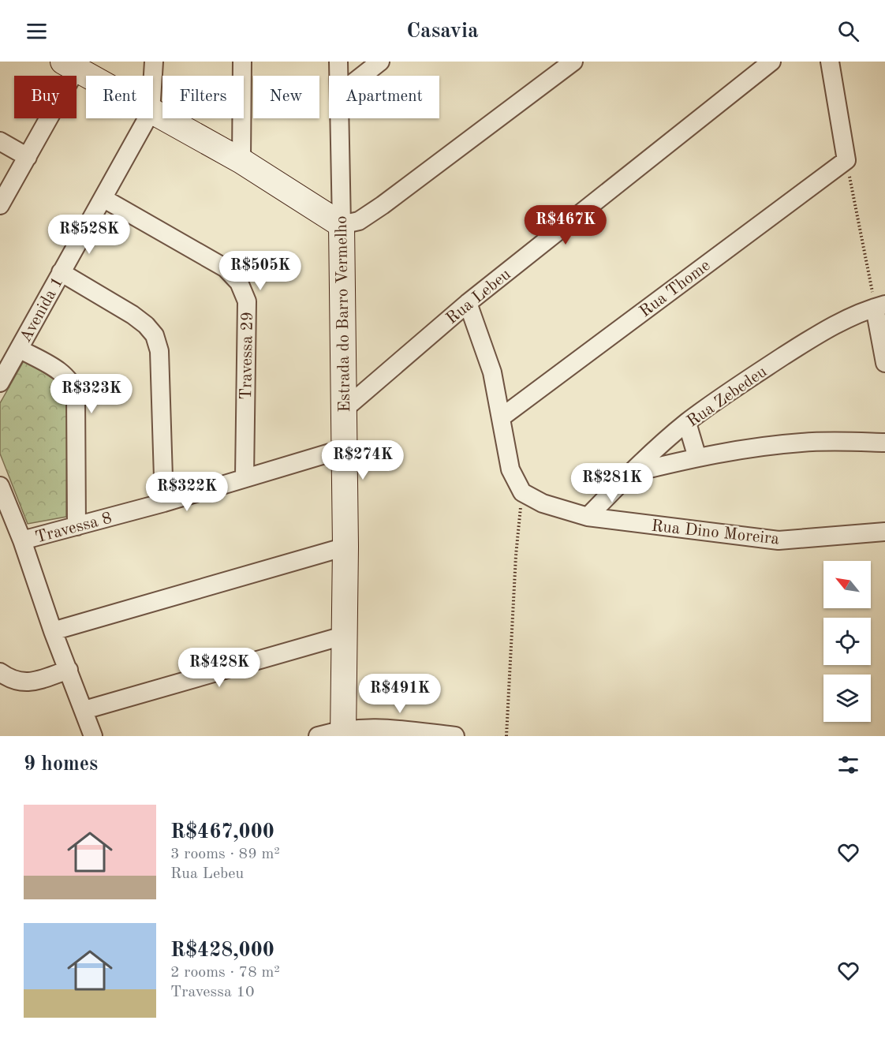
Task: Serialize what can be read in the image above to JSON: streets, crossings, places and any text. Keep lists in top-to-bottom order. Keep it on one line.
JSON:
{"streets":{"street":["Rua Thome","Rua Lebeu","Avenida 1","Estrada do Barro Vermelho","Travessa 29","Rua Zebedeu","Travessa 8","Rua Dino Moreira"]},"crossings":[["Rua Lebeu","Estrada do Barro Vermelho"],["Avenida 1","Travessa 29"],["Estrada do Barro Vermelho","Travessa 8"],["Travessa 29","Travessa 8"],["Rua Zebedeu","Rua Dino Moreira"]],"north":"top left","page":{"header":"Casavia","chip":["Buy","Rent","Filters","New","Apartment"],"price":["R$467K","R$528K","R$505K","R$323K","R$274K","R$281K","R$322K","R$428K","R$491K"],"heading":"9 homes","list":[{"name":"R$467,000","note":"3 rooms · 89 m² · Rua Lebeu"},{"name":"R$428,000","note":"2 rooms · 78 m² · Travessa 10"}]}}
